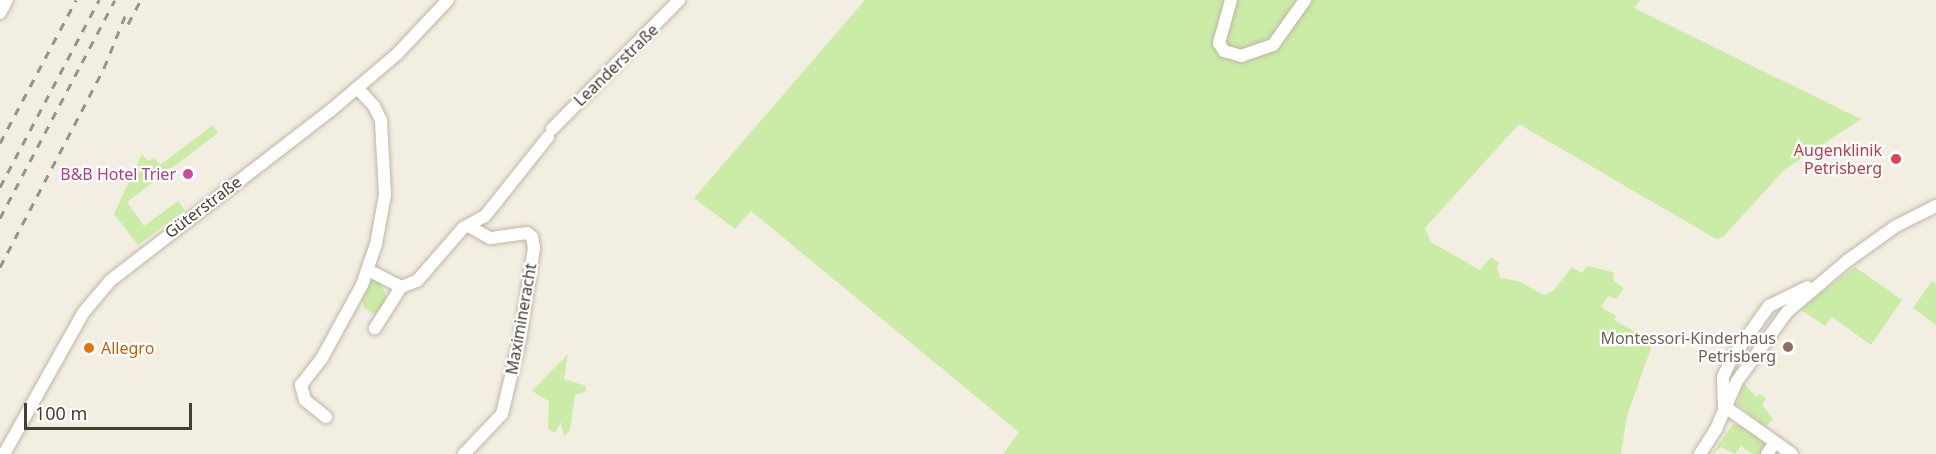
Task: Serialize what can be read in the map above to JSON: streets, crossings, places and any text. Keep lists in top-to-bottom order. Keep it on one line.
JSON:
{"streets":{"street":["Leanderstraße","Güterstraße","Maximineracht"]},"crossings":[["Leanderstraße","Maximineracht"]],"places":["Augenklinik Petrisberg","B&B Hotel Trier","Montessori-Kinderhaus Petrisberg","Allegro"],"scale_bar":"100 m"}
